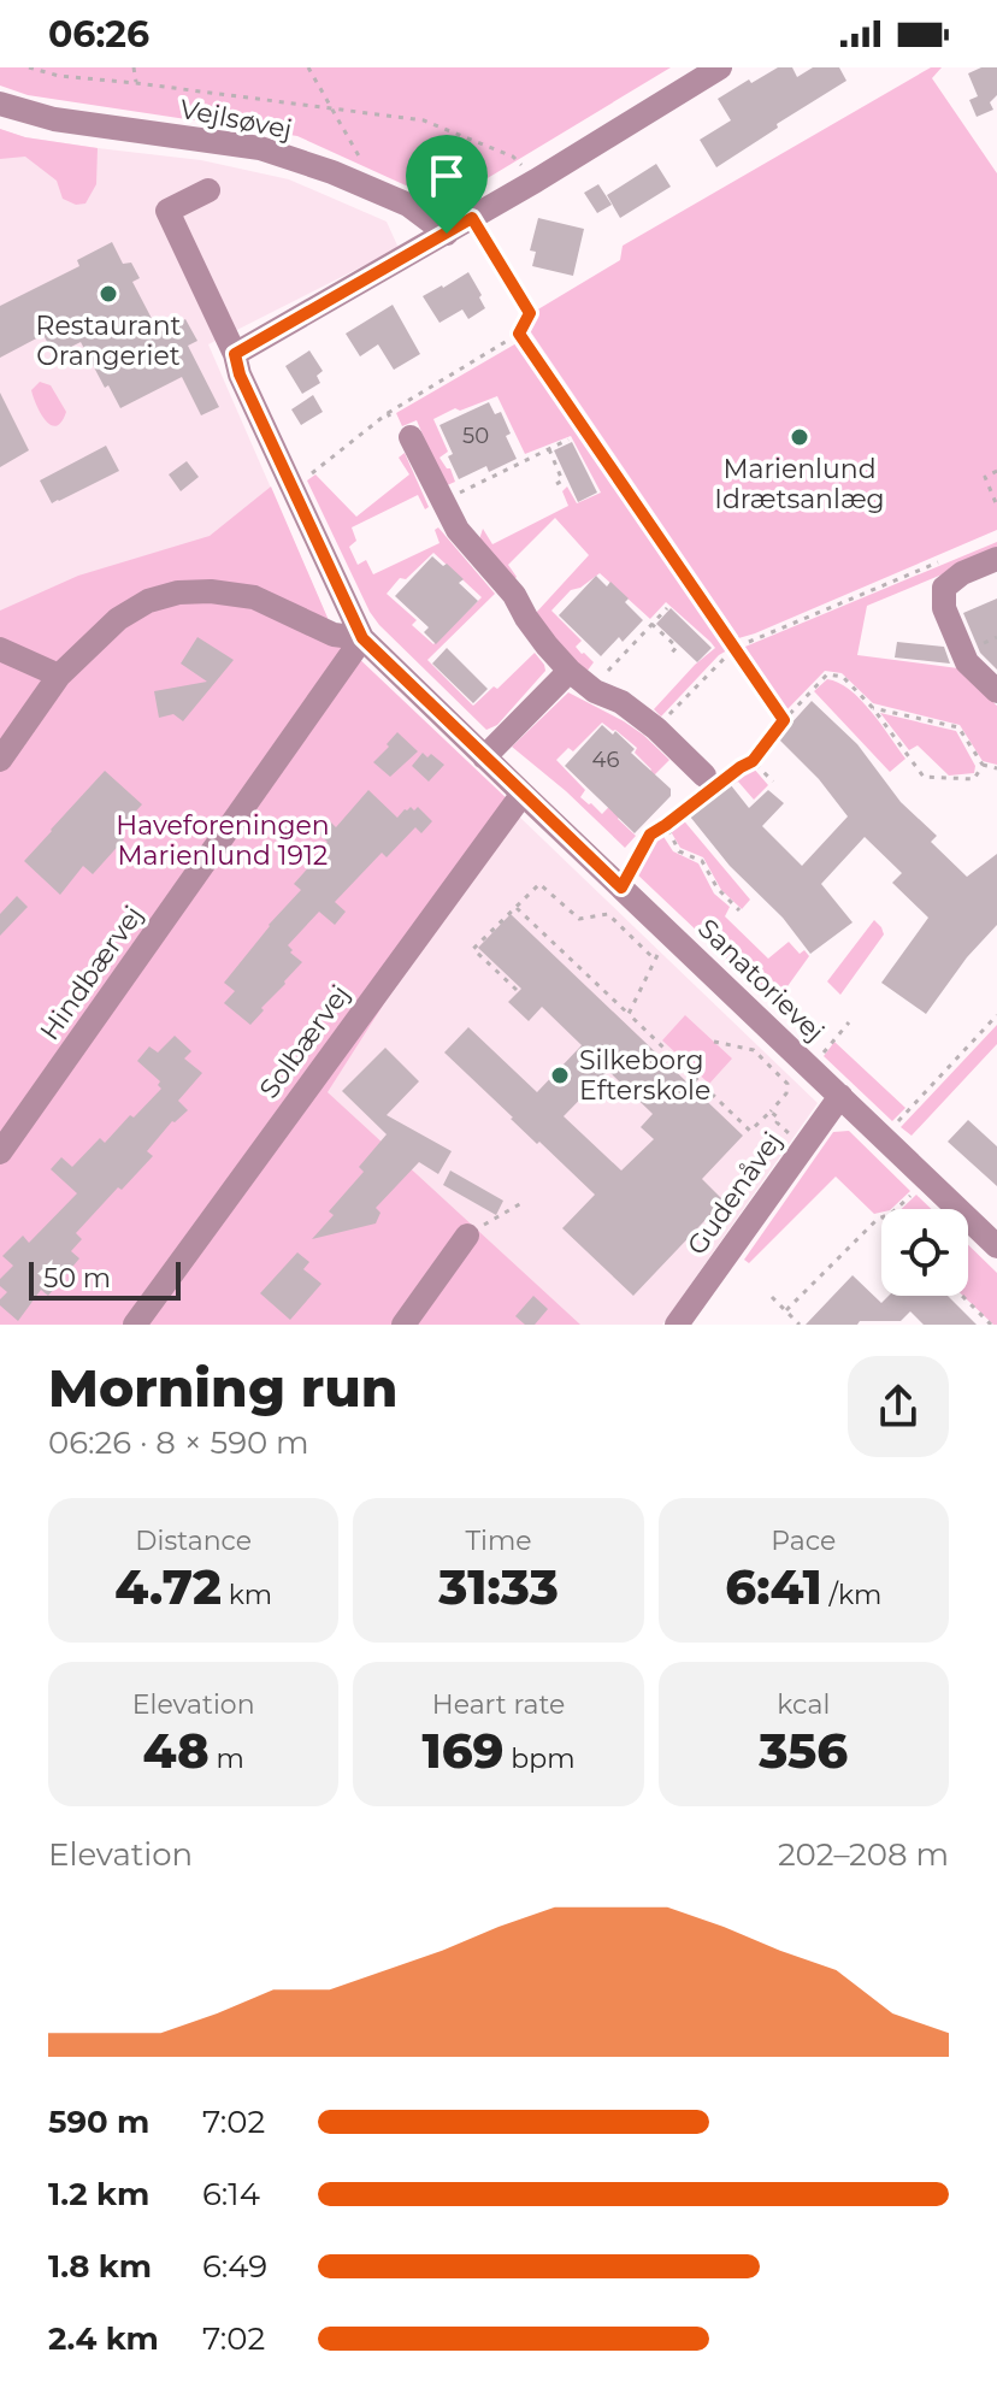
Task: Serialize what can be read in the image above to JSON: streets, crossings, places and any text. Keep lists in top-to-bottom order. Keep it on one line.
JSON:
{"streets":{"street":["Vejlsøvej","Hindbærvej","Sanatorievej","Solbærvej","Gudenåvej"]},"crossings":[["Hindbærvej","Sanatorievej"],["Sanatorievej","Solbærvej"],["Sanatorievej","Gudenåvej"]],"parks":["Haveforeningen Marienlund 1912"],"places":["Restaurant Orangeriet","Marienlund Idrætsanlæg","Silkeborg Efterskole"],"house_numbers":["50","46"],"scale_bar":"50 m","page":{"status":"06:26","scale":"50 m","heading":["Morning run","06:26 · 8 × 590 m"],"stats":[["Distance","4.72 km"],["Time","31:33"],["Pace","6:41 /km"],["Elevation","48 m"],["Heart rate","169 bpm"],["kcal","356"]],"chart":["Elevation","202–208 m"],"list":[{"name":"590 m","note":"7:02"},{"name":"1.2 km","note":"6:14"},{"name":"1.8 km","note":"6:49"},{"name":"2.4 km","note":"7:02"}]}}
